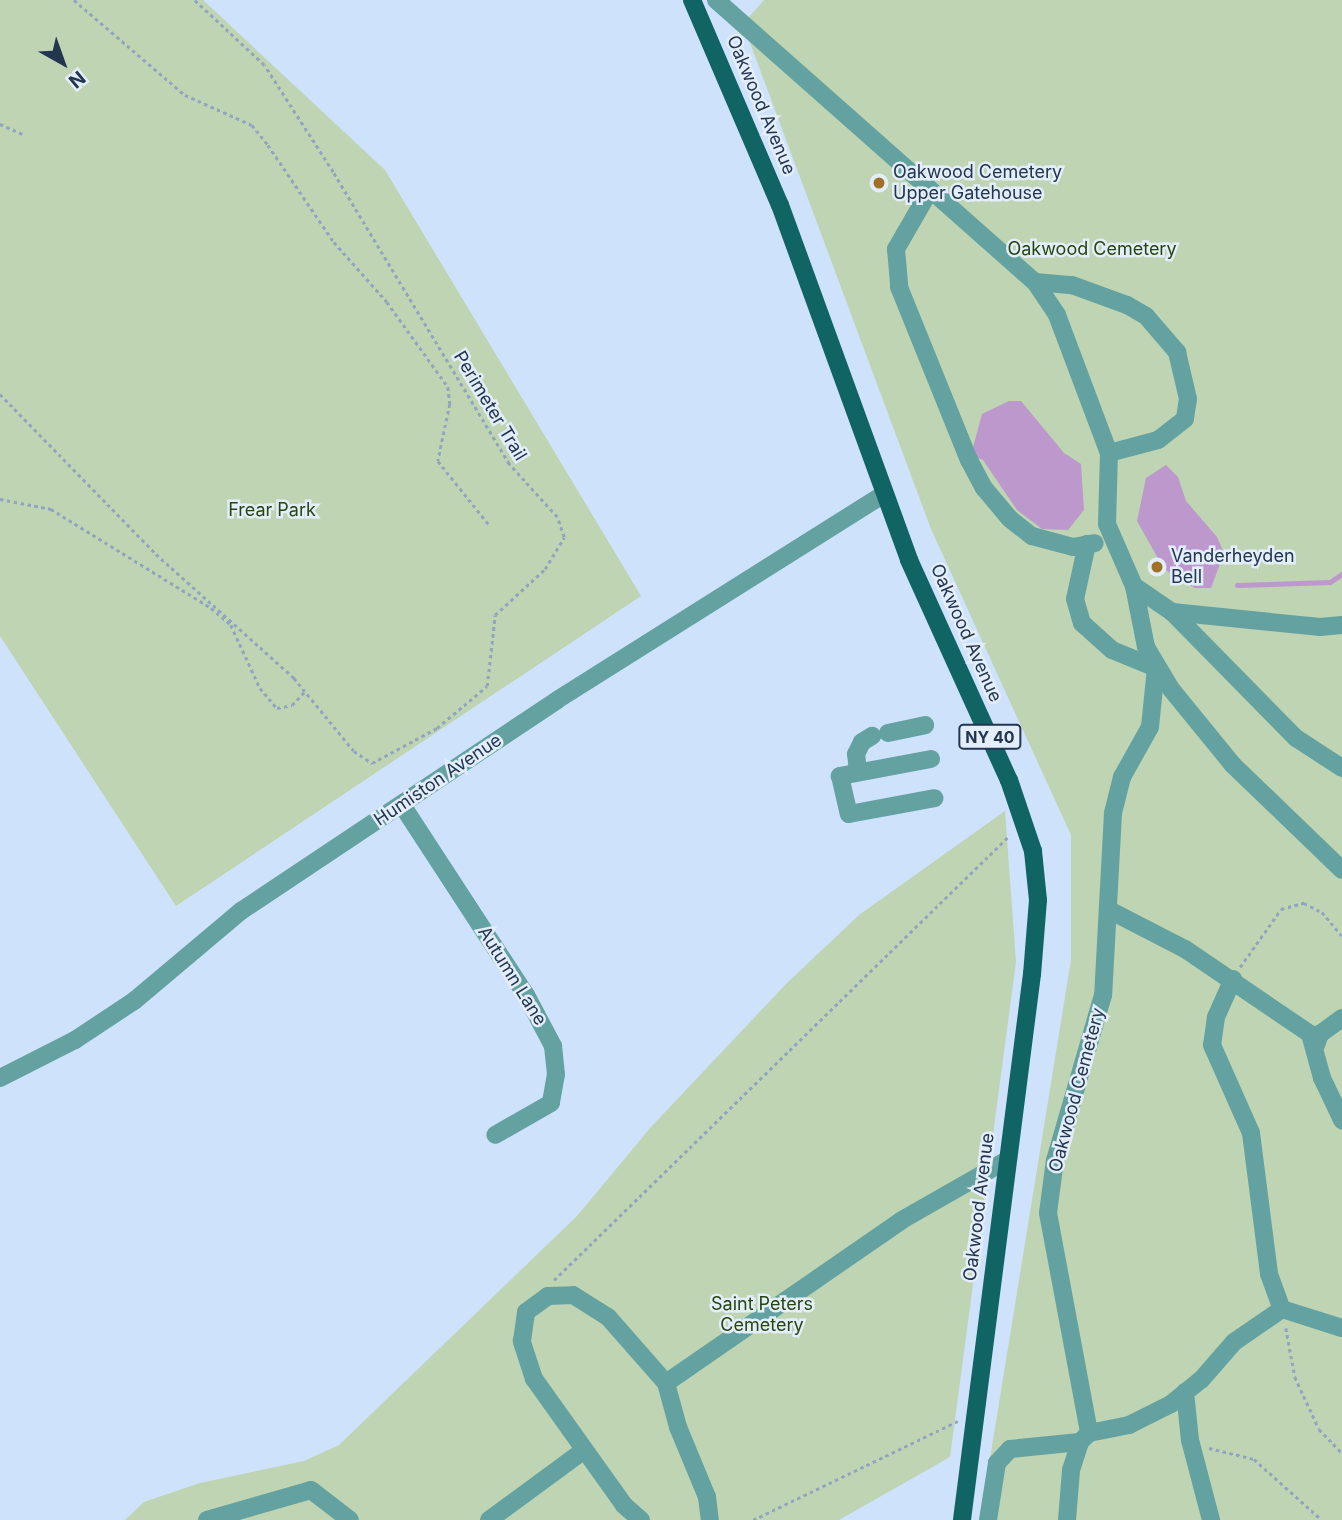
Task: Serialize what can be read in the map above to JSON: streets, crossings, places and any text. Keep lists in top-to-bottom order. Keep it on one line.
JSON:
{"streets":{"main road":["Oakwood Avenue","NY 40"],"street":["Humiston Avenue","Autumn Lane","Oakwood Cemetery"],"path":["Perimeter Trail"]},"crossings":[["Oakwood Avenue","Humiston Avenue"],["Humiston Avenue","Autumn Lane"]],"parks":["Oakwood Cemetery","Frear Park","Saint Peters Cemetery"],"places":["Oakwood Cemetery Upper Gatehouse","Vanderheyden Bell"],"north":"bottom right"}
